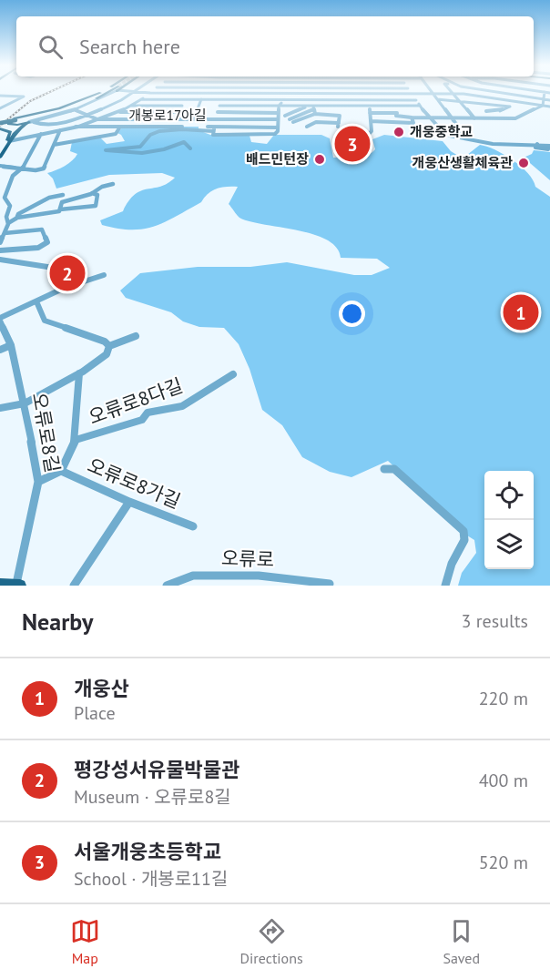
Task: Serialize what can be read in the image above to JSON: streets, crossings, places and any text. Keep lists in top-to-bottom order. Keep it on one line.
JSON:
{"streets":{"street":["개봉로17아길","오류로8다길","오류로8길","오류로8가길","오류로"]},"crossings":[["오류로8다길","오류로8가길"],["오류로8길","오류로8가길"]],"places":["개웅중학교","배드민턴장","개웅산생활체육관"],"page":{"search":"Search here","pins":["3","2","1"],"heading":["Nearby","3 results"],"list":[{"mark":"1","name":"개웅산","note":"Place","value":"220 m"},{"mark":"2","name":"평강성서유물박물관","note":"Museum · 오류로8길","value":"400 m"},{"mark":"3","name":"서울개웅초등학교","note":"School · 개봉로11길","value":"520 m"}],"nav":["Map","Directions","Saved"]}}
